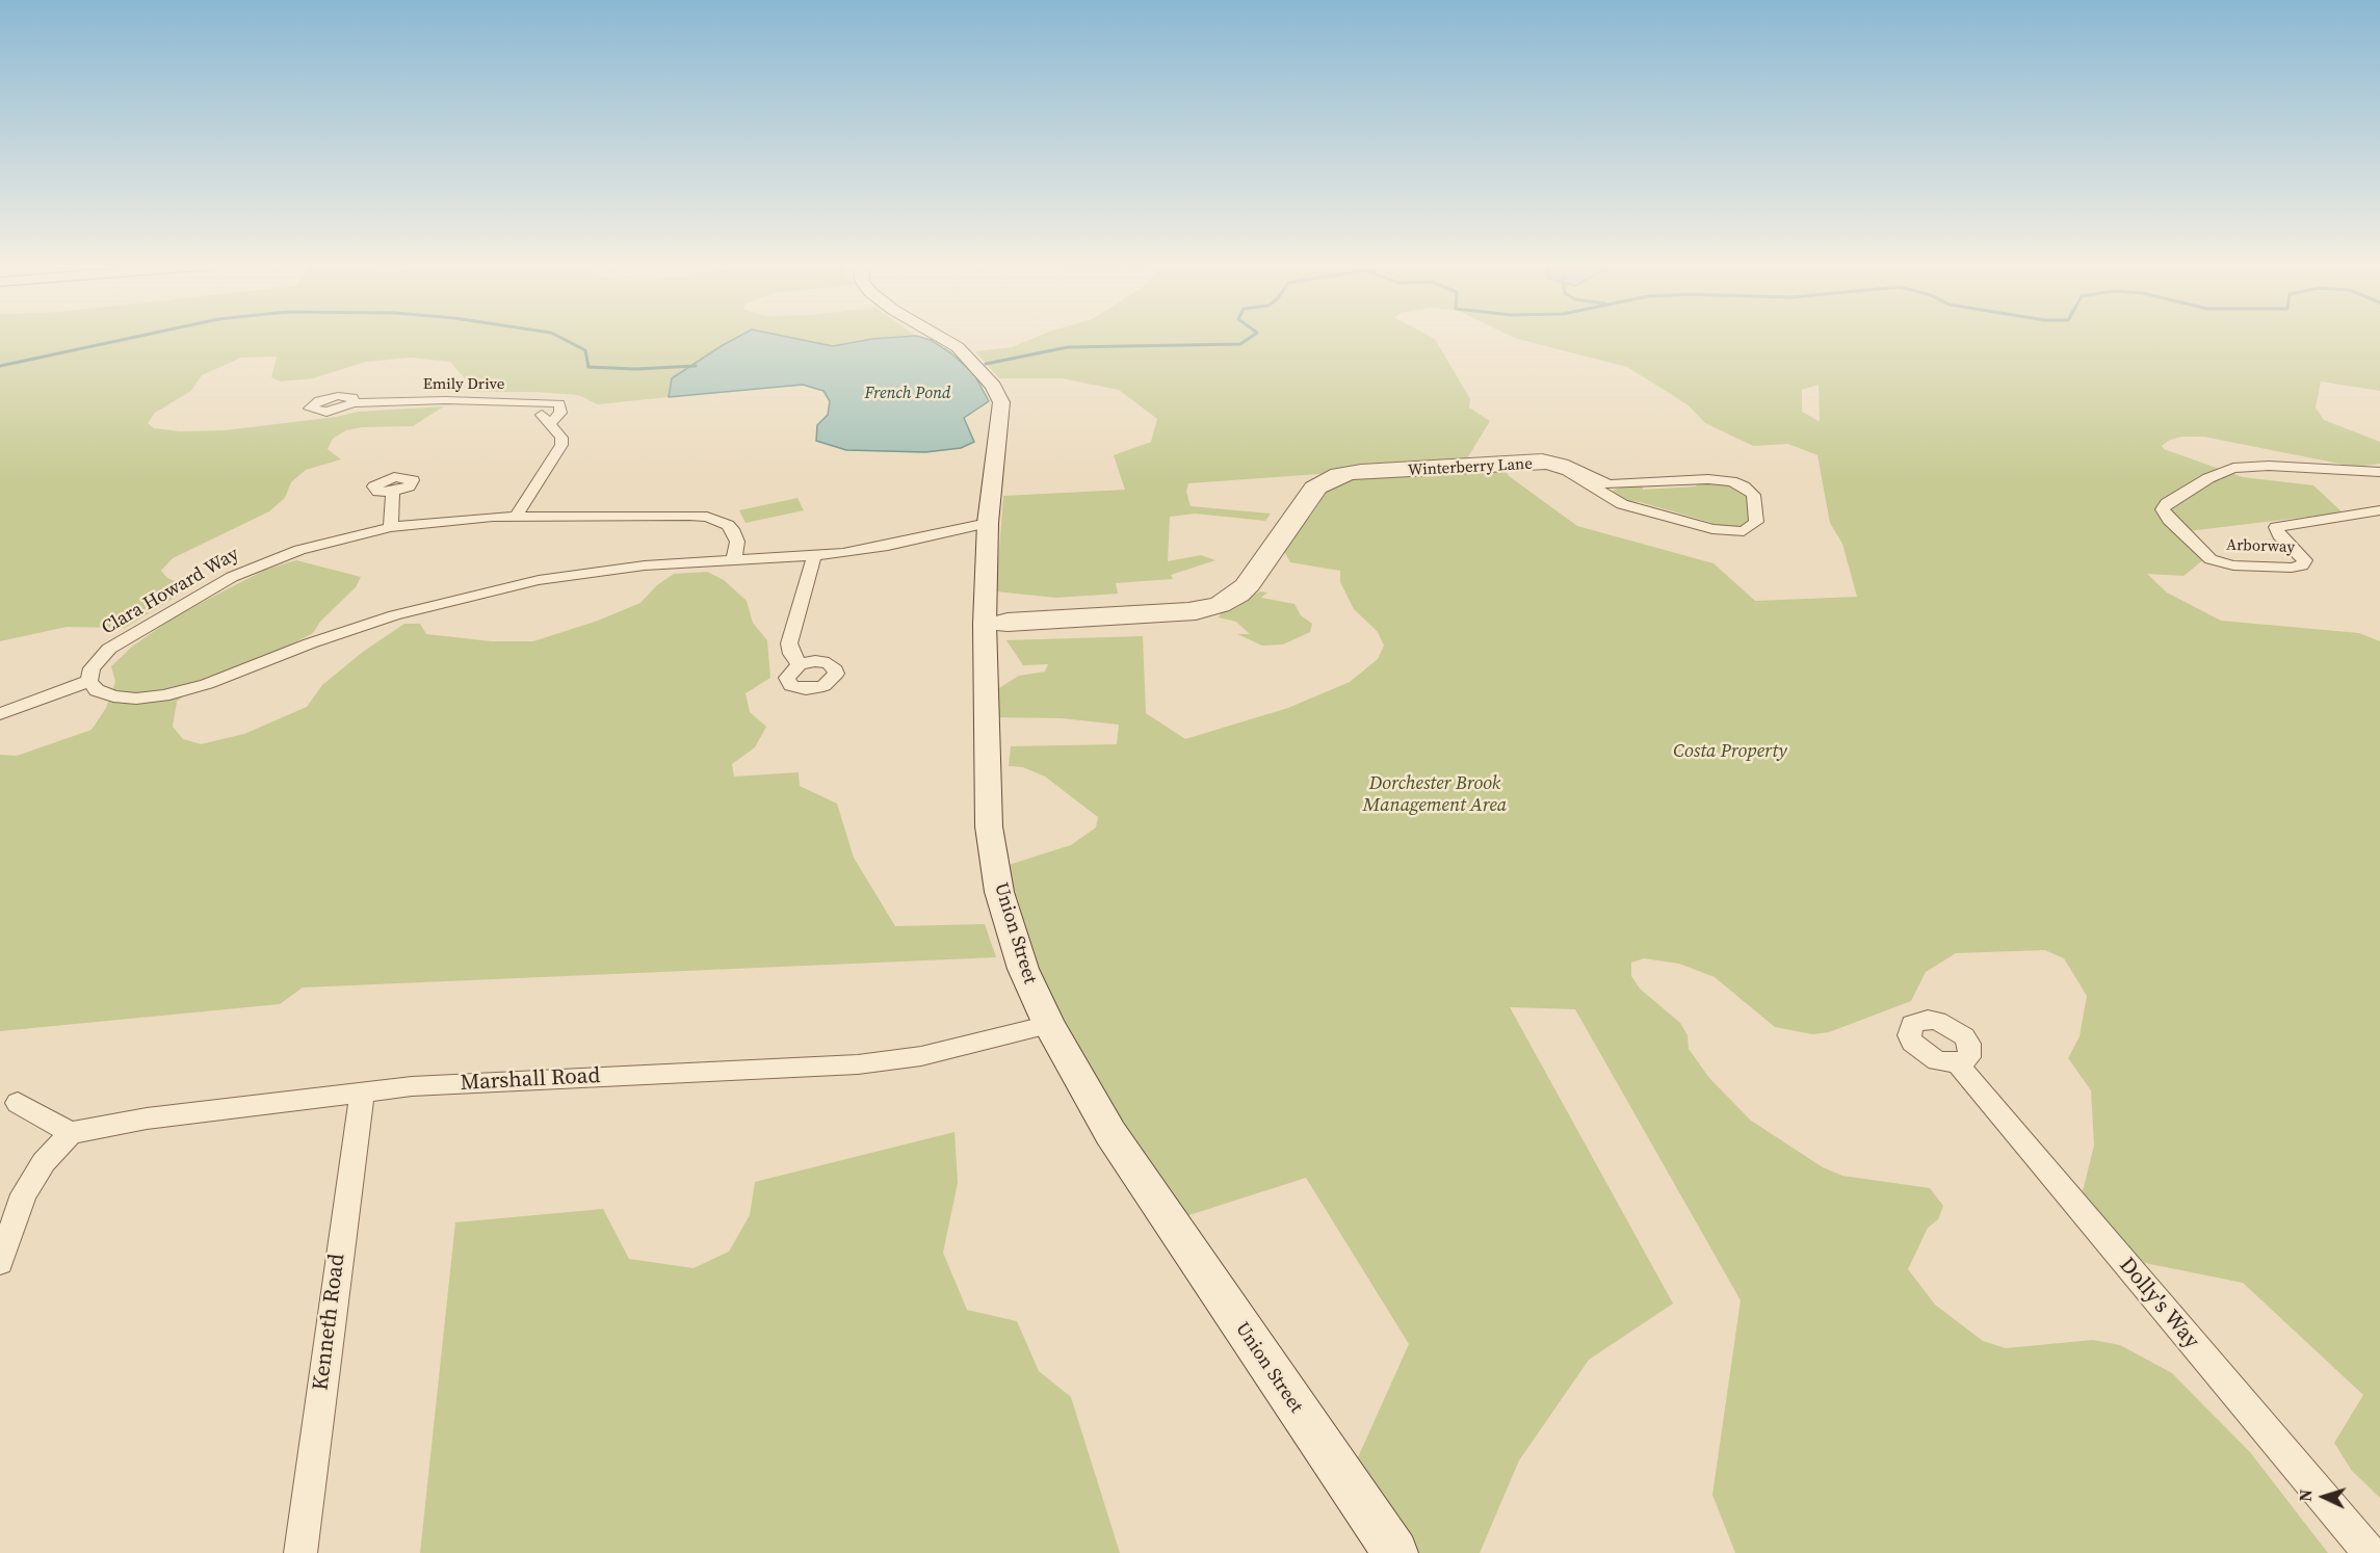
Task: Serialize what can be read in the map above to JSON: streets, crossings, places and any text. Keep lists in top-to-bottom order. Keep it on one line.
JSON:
{"streets":{"main road":["Union Street"],"street":["Emily Drive","Winterberry Lane","Arborway","Clara Howard Way","Marshall Road","Dolly's Way","Kenneth Road"]},"crossings":[["Emily Drive","Clara Howard Way"],["Winterberry Lane","Union Street"],["Union Street","Marshall Road"],["Marshall Road","Kenneth Road"]],"water":["French Pond"],"parks":["Costa Property","Dorchester Brook Management Area"],"north":"left"}
